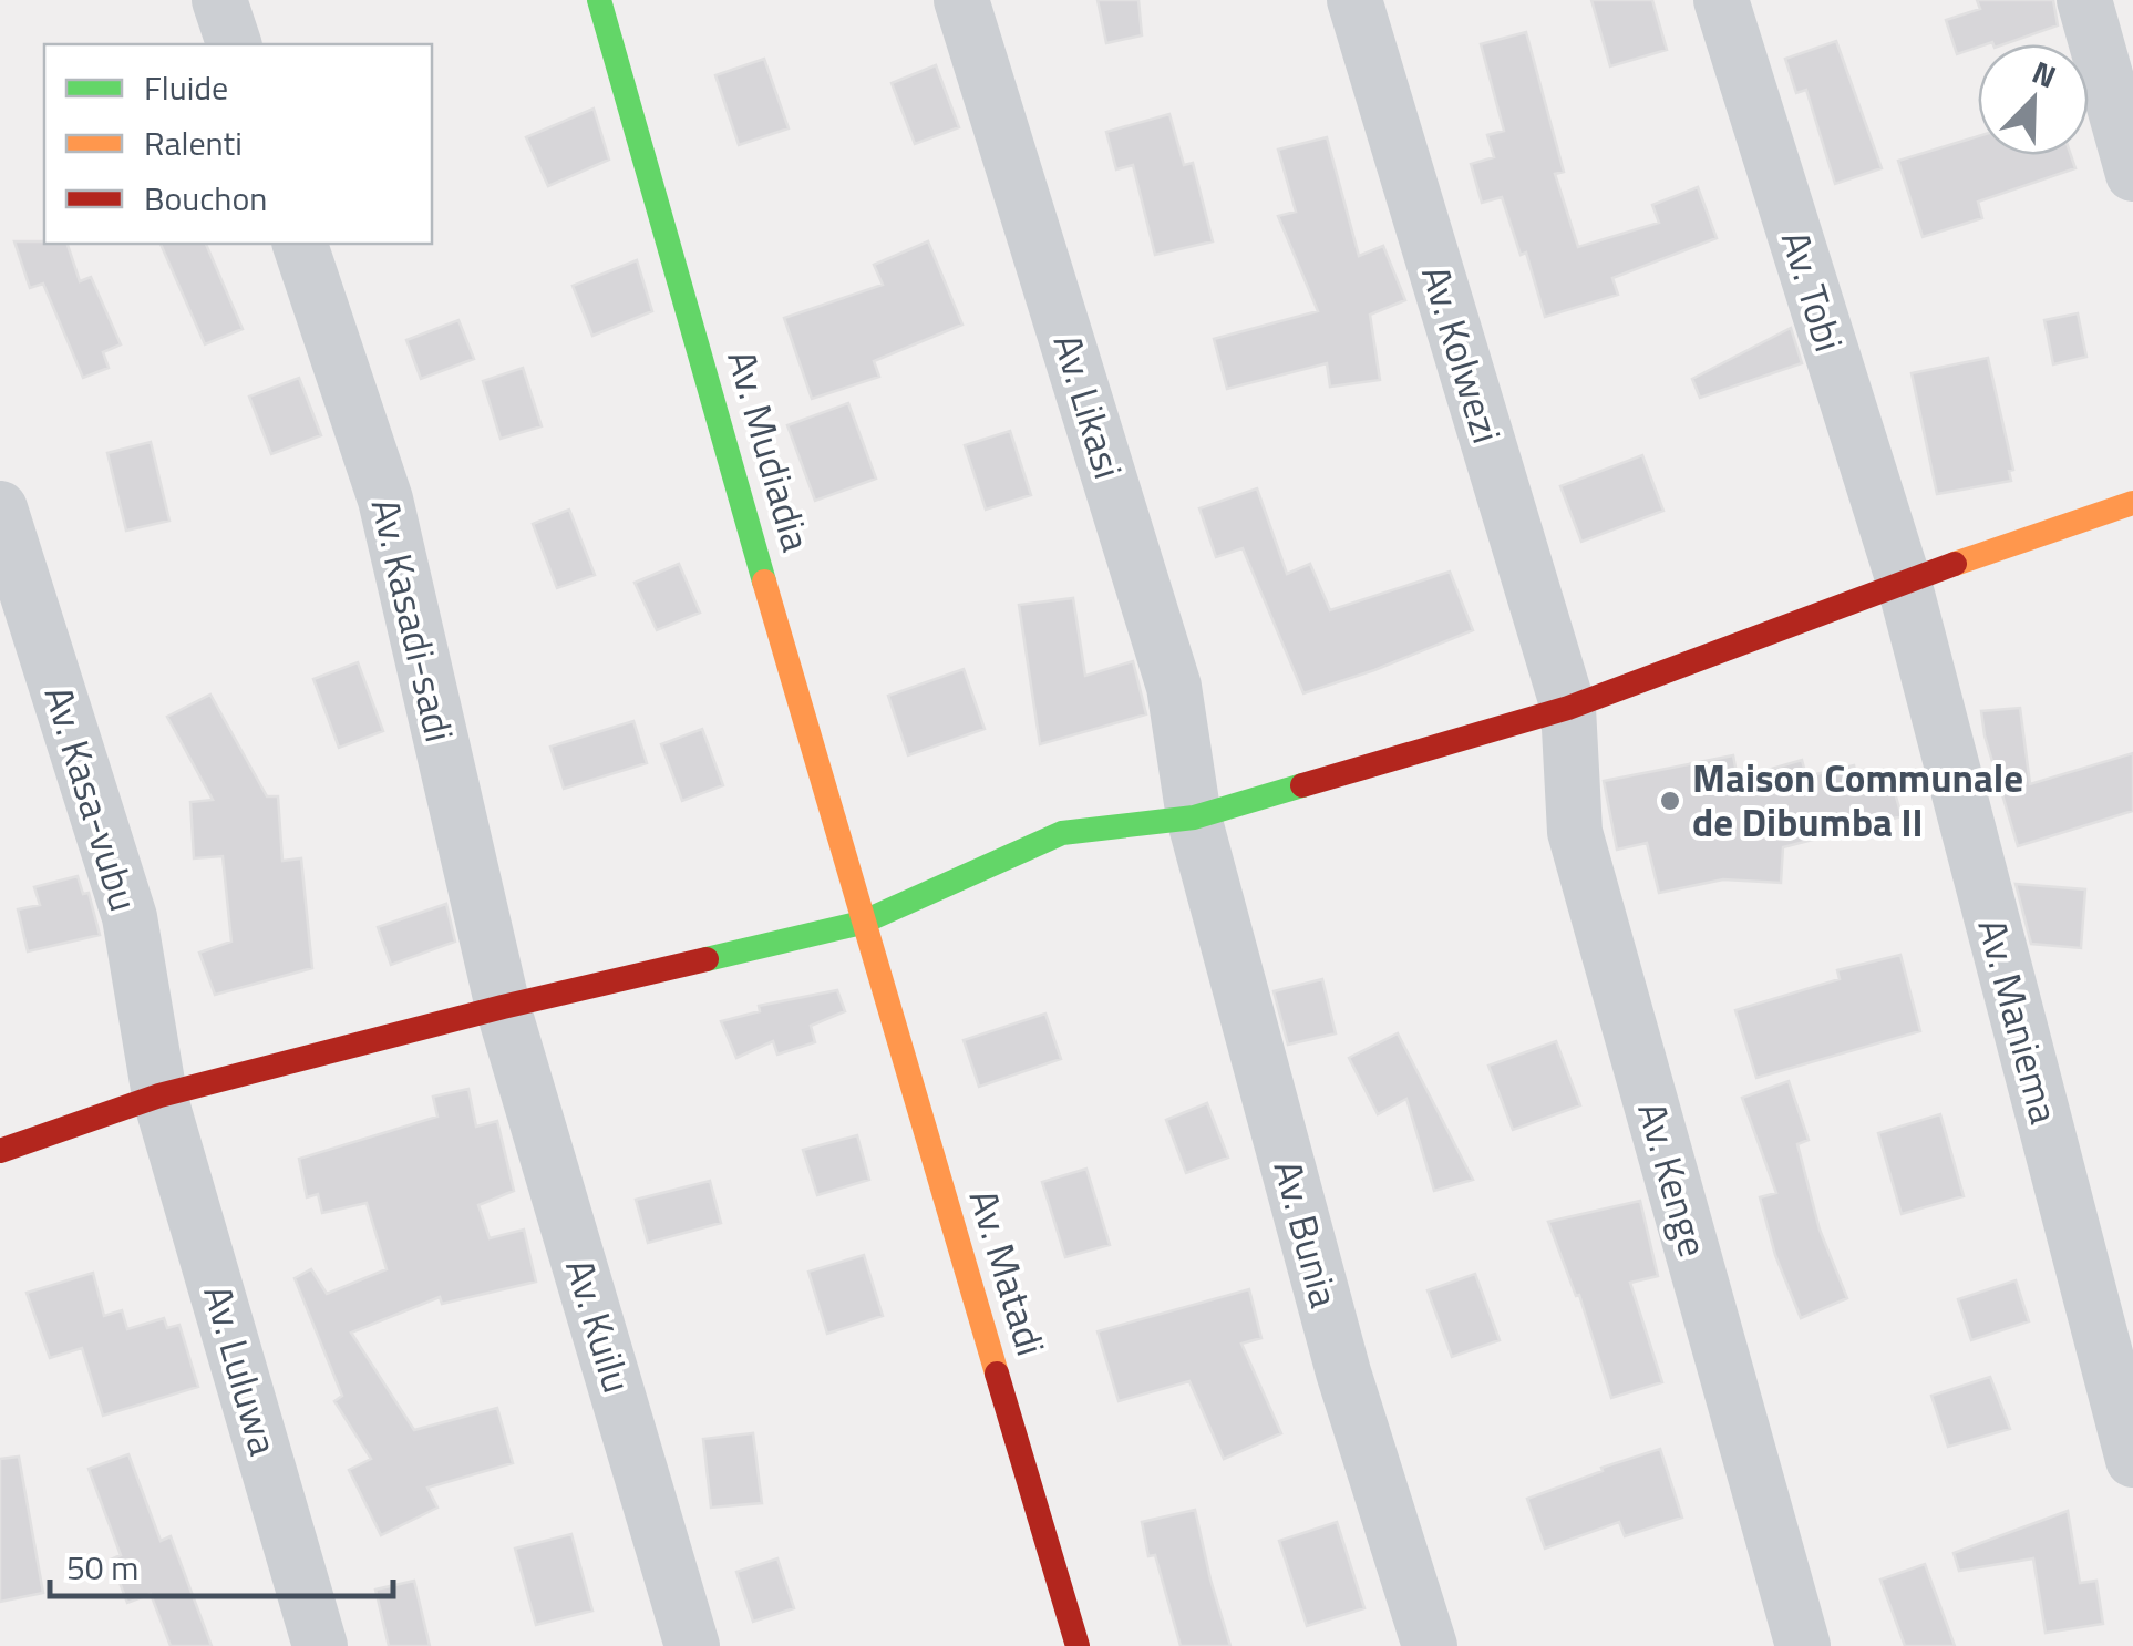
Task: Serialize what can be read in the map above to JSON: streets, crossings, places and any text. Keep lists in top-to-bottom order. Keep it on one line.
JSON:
{"streets":{"main road":["Av. Mudiadia","Av. Matadi"],"street":["Av. Tobi","Av. Kolwezi","Av. Likasi","Av. Kasadi-sadi","Av. Kasa-vubu","Av. Maniema","Av. Kenge","Av. Bunia","Av. Kuilu","Av. Luluwa"]},"crossings":[["Av. Tobi","Av. Maniema"],["Av. Kolwezi","Av. Kenge"],["Av. Likasi","Av. Bunia"],["Av. Mudiadia","Av. Matadi"],["Av. Kasadi-sadi","Av. Kuilu"],["Av. Kasa-vubu","Av. Luluwa"]],"places":["Maison Communale de Dibumba II"],"legend":["Fluide","Ralenti","Bouchon"],"scale_bar":"50 m","north":"top right"}
